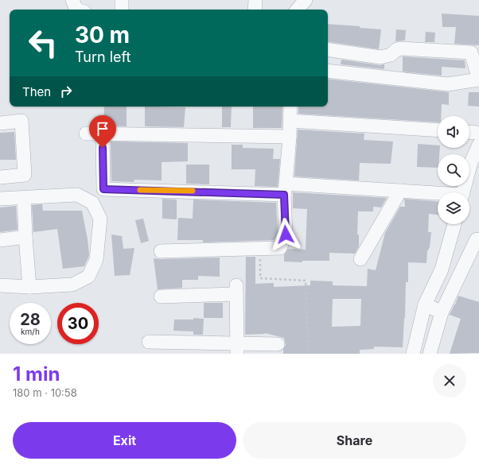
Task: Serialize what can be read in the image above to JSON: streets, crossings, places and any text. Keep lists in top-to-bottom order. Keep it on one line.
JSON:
{"page":{"turn":["30 m","Turn left"],"then":"Then","speed":"28 km/h","limit":"30","heading":["1 min","180 m · 10:58"],"buttons":["Exit","Share"]}}
